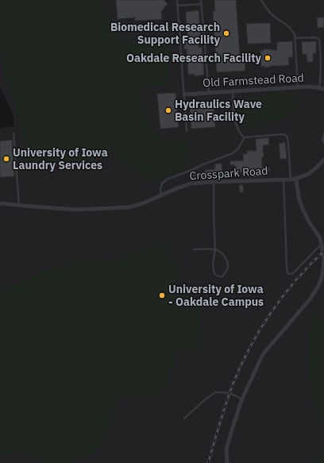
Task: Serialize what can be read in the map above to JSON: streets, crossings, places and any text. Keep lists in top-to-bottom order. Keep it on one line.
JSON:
{"streets":{"street":["Old Farmstead Road","Crosspark Road"]},"places":["Biomedical Research Support Facility","Oakdale Research Facility","Hydraulics Wave Basin Facility","University of Iowa Laundry Services","University of Iowa - Oakdale Campus"]}
